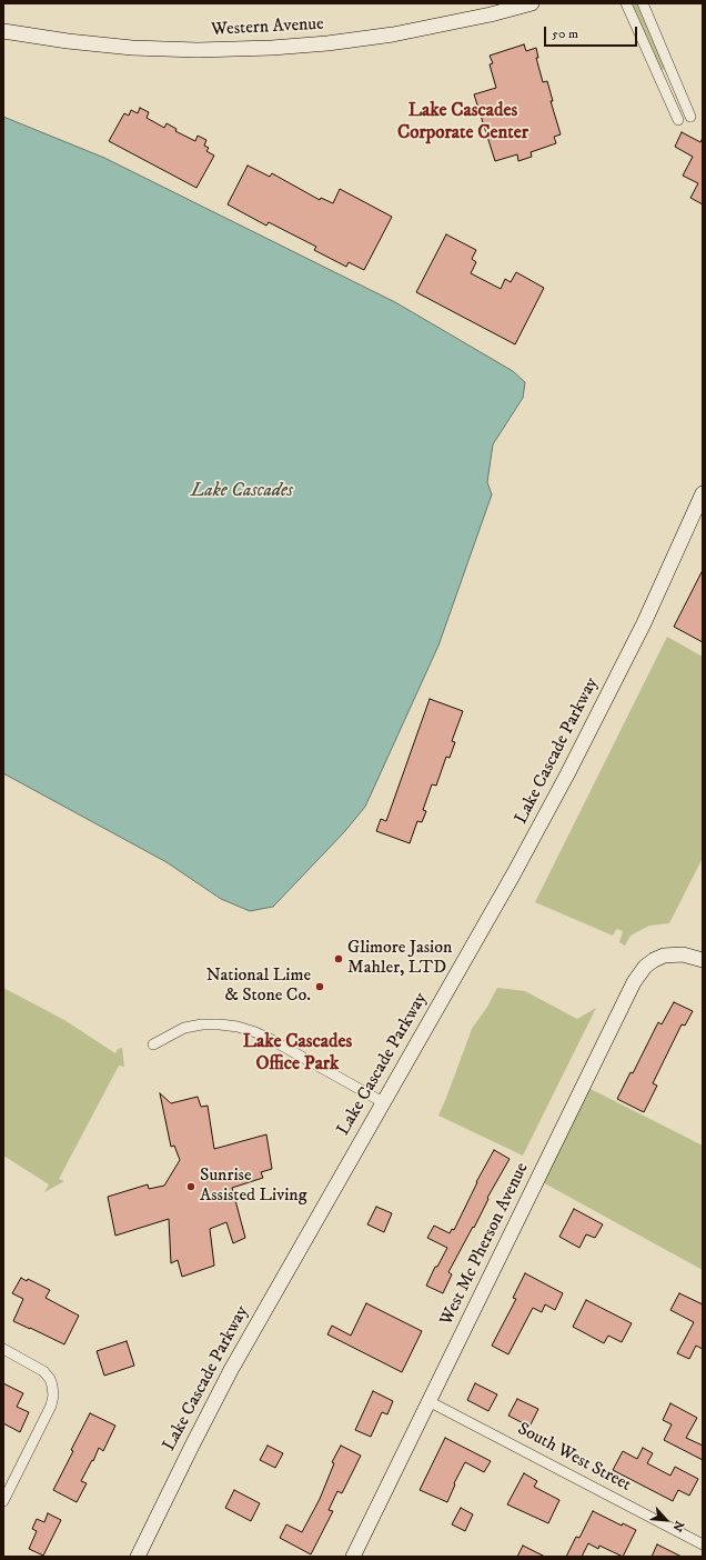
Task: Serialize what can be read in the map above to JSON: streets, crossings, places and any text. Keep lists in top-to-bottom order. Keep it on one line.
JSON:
{"streets":{"street":["Western Avenue","Lake Cascade Parkway","West Mc Pherson Avenue","South West Street"]},"crossings":[["West Mc Pherson Avenue","South West Street"]],"districts":["Lake Cascades Corporate Center","Lake Cascades Office Park"],"water":["Lake Cascades"],"places":["Glimore Jasion Mahler, LTD","National Lime & Stone Co.","Sunrise Assisted Living"],"scale_bar":"50 m","north":"bottom right"}
